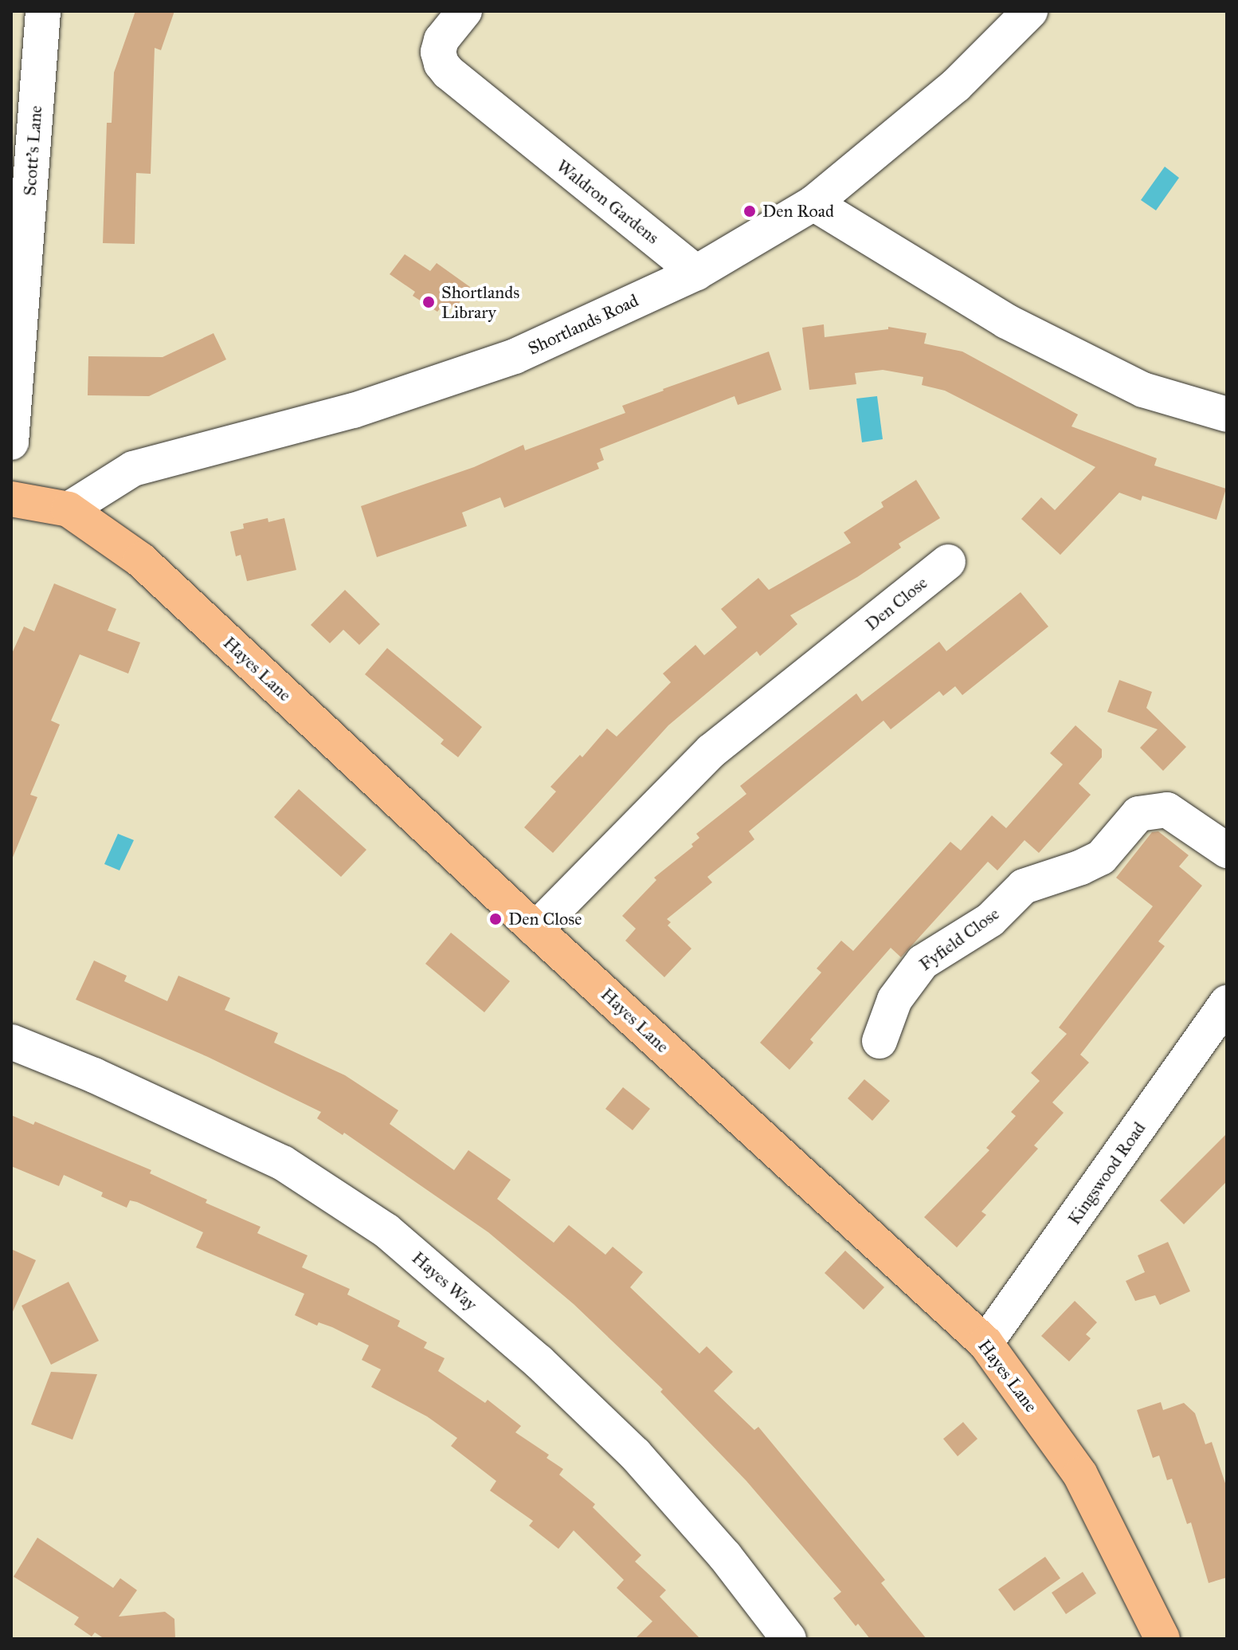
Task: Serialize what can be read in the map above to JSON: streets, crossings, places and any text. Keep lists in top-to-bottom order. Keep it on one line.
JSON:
{"streets":{"main road":["Hayes Lane"],"street":["Scott's Lane","Waldron Gardens","Shortlands Road","Den Close","Fyfield Close","Kingswood Road","Hayes Way"]},"crossings":[["Waldron Gardens","Shortlands Road"],["Shortlands Road","Hayes Lane"],["Den Close","Hayes Lane"],["Hayes Lane","Kingswood Road"]],"places":["Den Road","Shortlands Library","Den Close"]}
